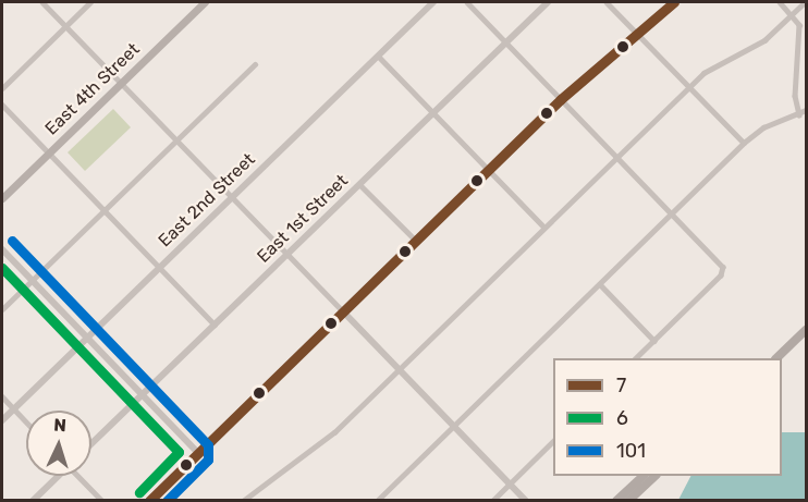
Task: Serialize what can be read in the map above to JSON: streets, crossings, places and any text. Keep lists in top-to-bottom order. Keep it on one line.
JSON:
{"streets":{"main road":["East 4th Street"],"street":["East 2nd Street","East 1st Street"]},"lines":["transit line 7","transit line 101","transit line 6"],"legend":["7","6","101"],"north":"top"}
